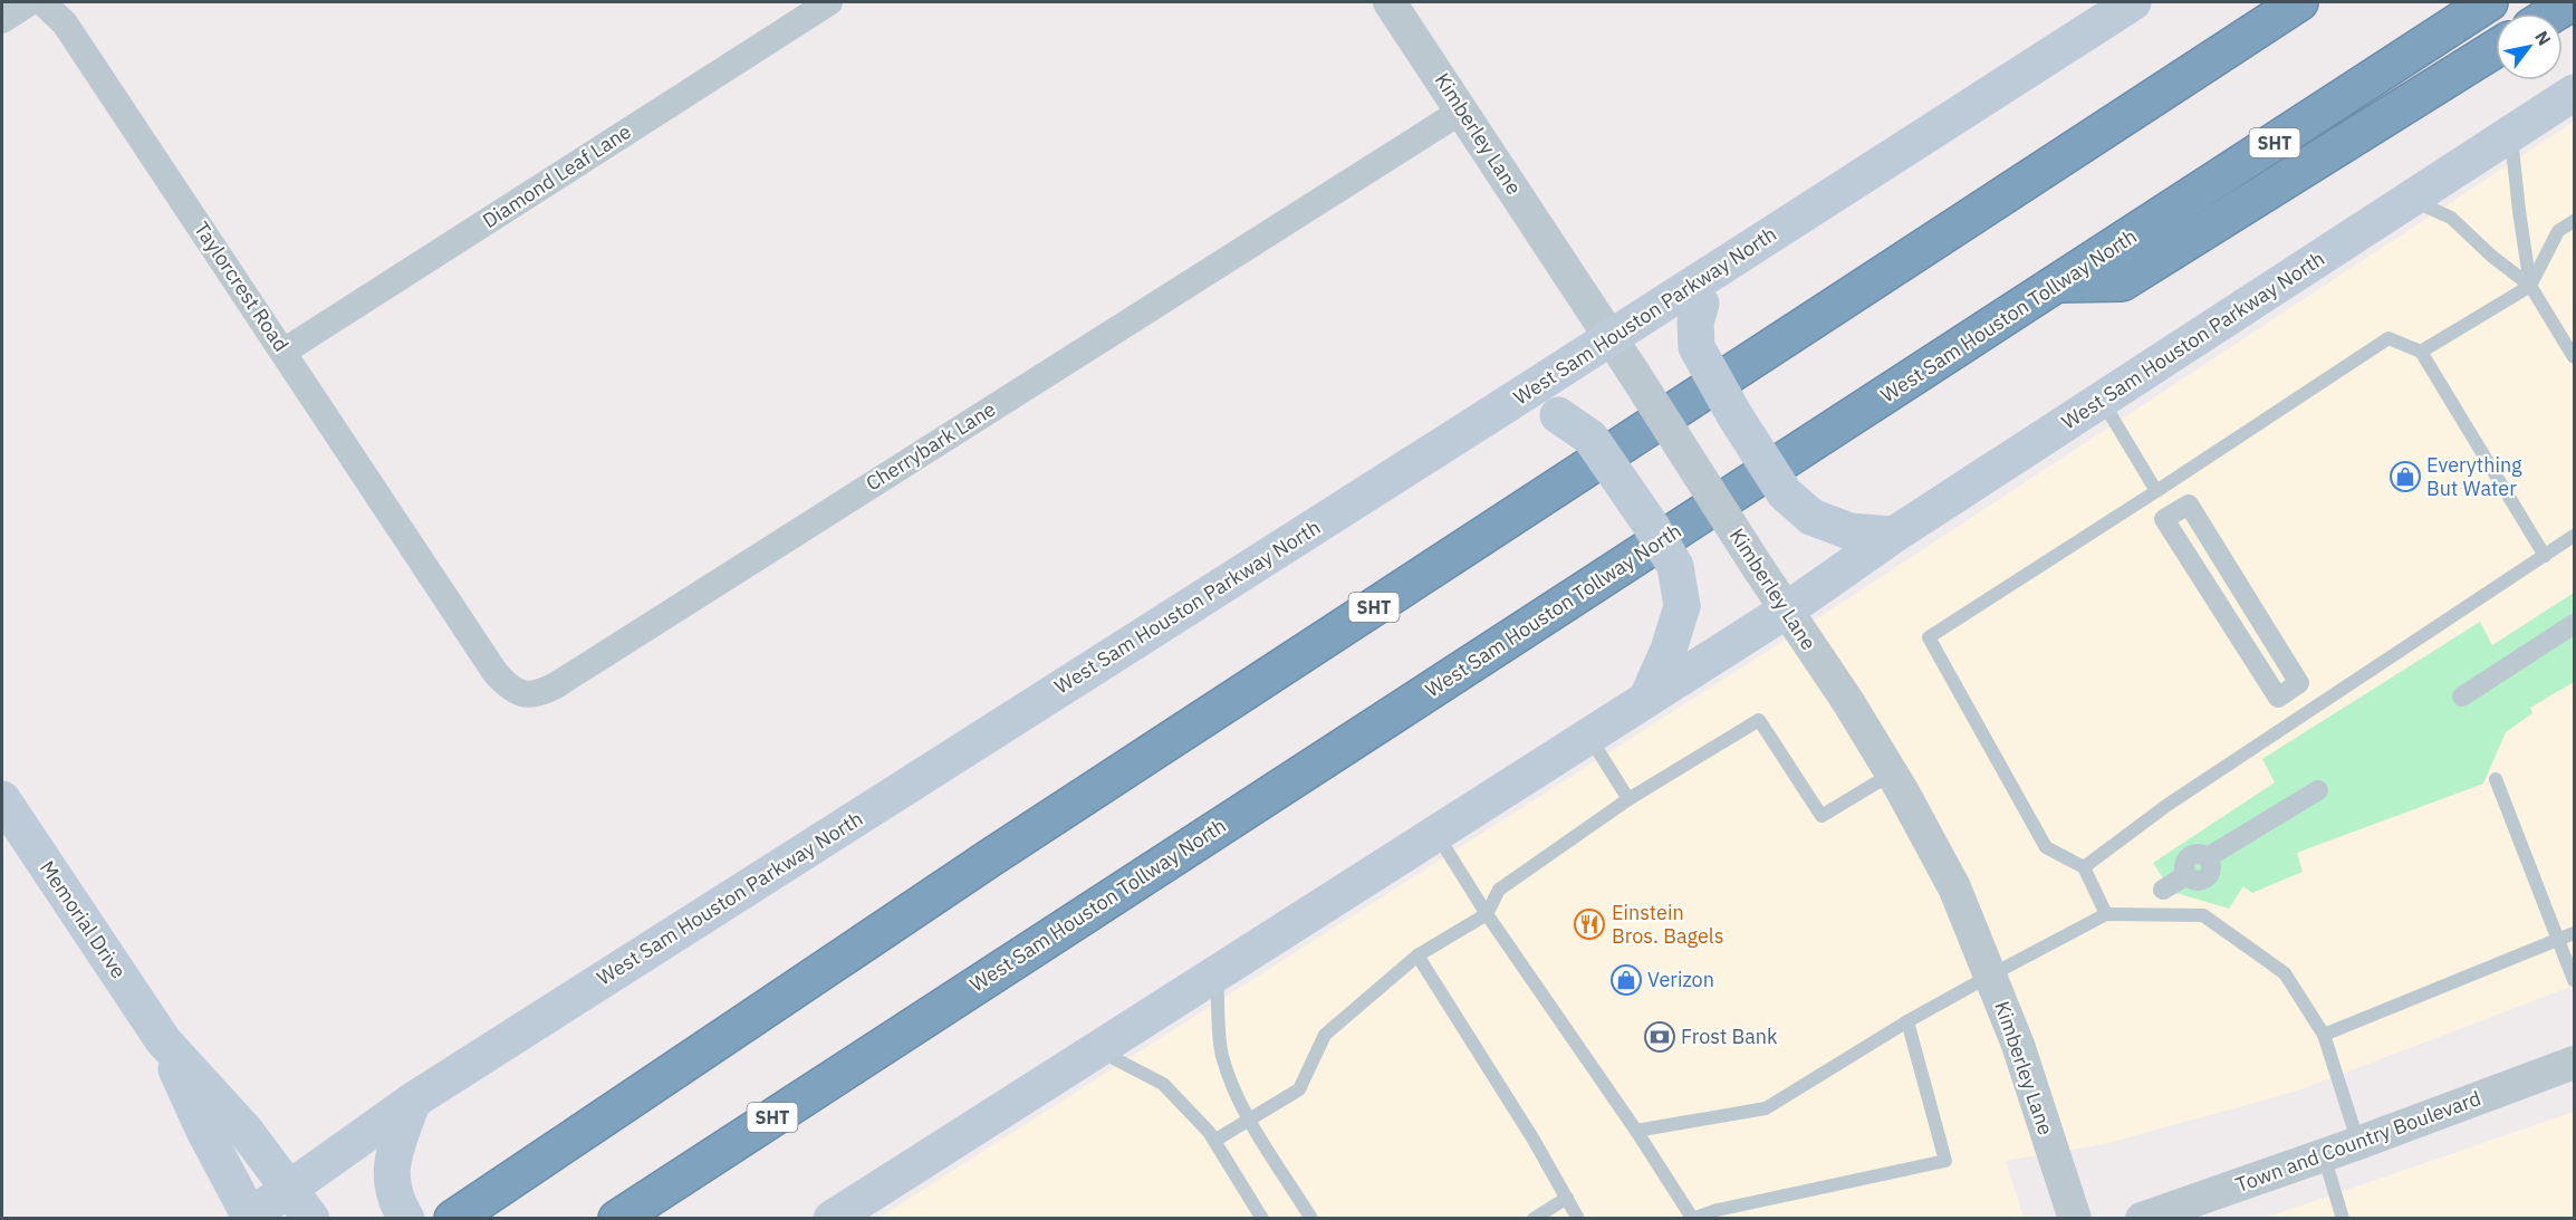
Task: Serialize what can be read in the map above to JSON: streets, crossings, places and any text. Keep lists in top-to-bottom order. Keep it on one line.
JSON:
{"streets":{"highway":["SHT","West Sam Houston Tollway North"],"main road":["West Sam Houston Parkway North","Memorial Drive"],"street":["Kimberley Lane","Diamond Leaf Lane","Taylorcrest Road","Cherrybark Lane","Town and Country Boulevard"]},"crossings":[["Kimberley Lane","West Sam Houston Parkway North"],["Kimberley Lane","Cherrybark Lane"],["Diamond Leaf Lane","Taylorcrest Road"],["Taylorcrest Road","Cherrybark Lane"],["West Sam Houston Parkway North","Memorial Drive"]],"places":{"shop":["Everything But Water","Verizon"],"restaurant":["Einstein Bros. Bagels"],"bank":["Frost Bank"]},"north":"top right"}
